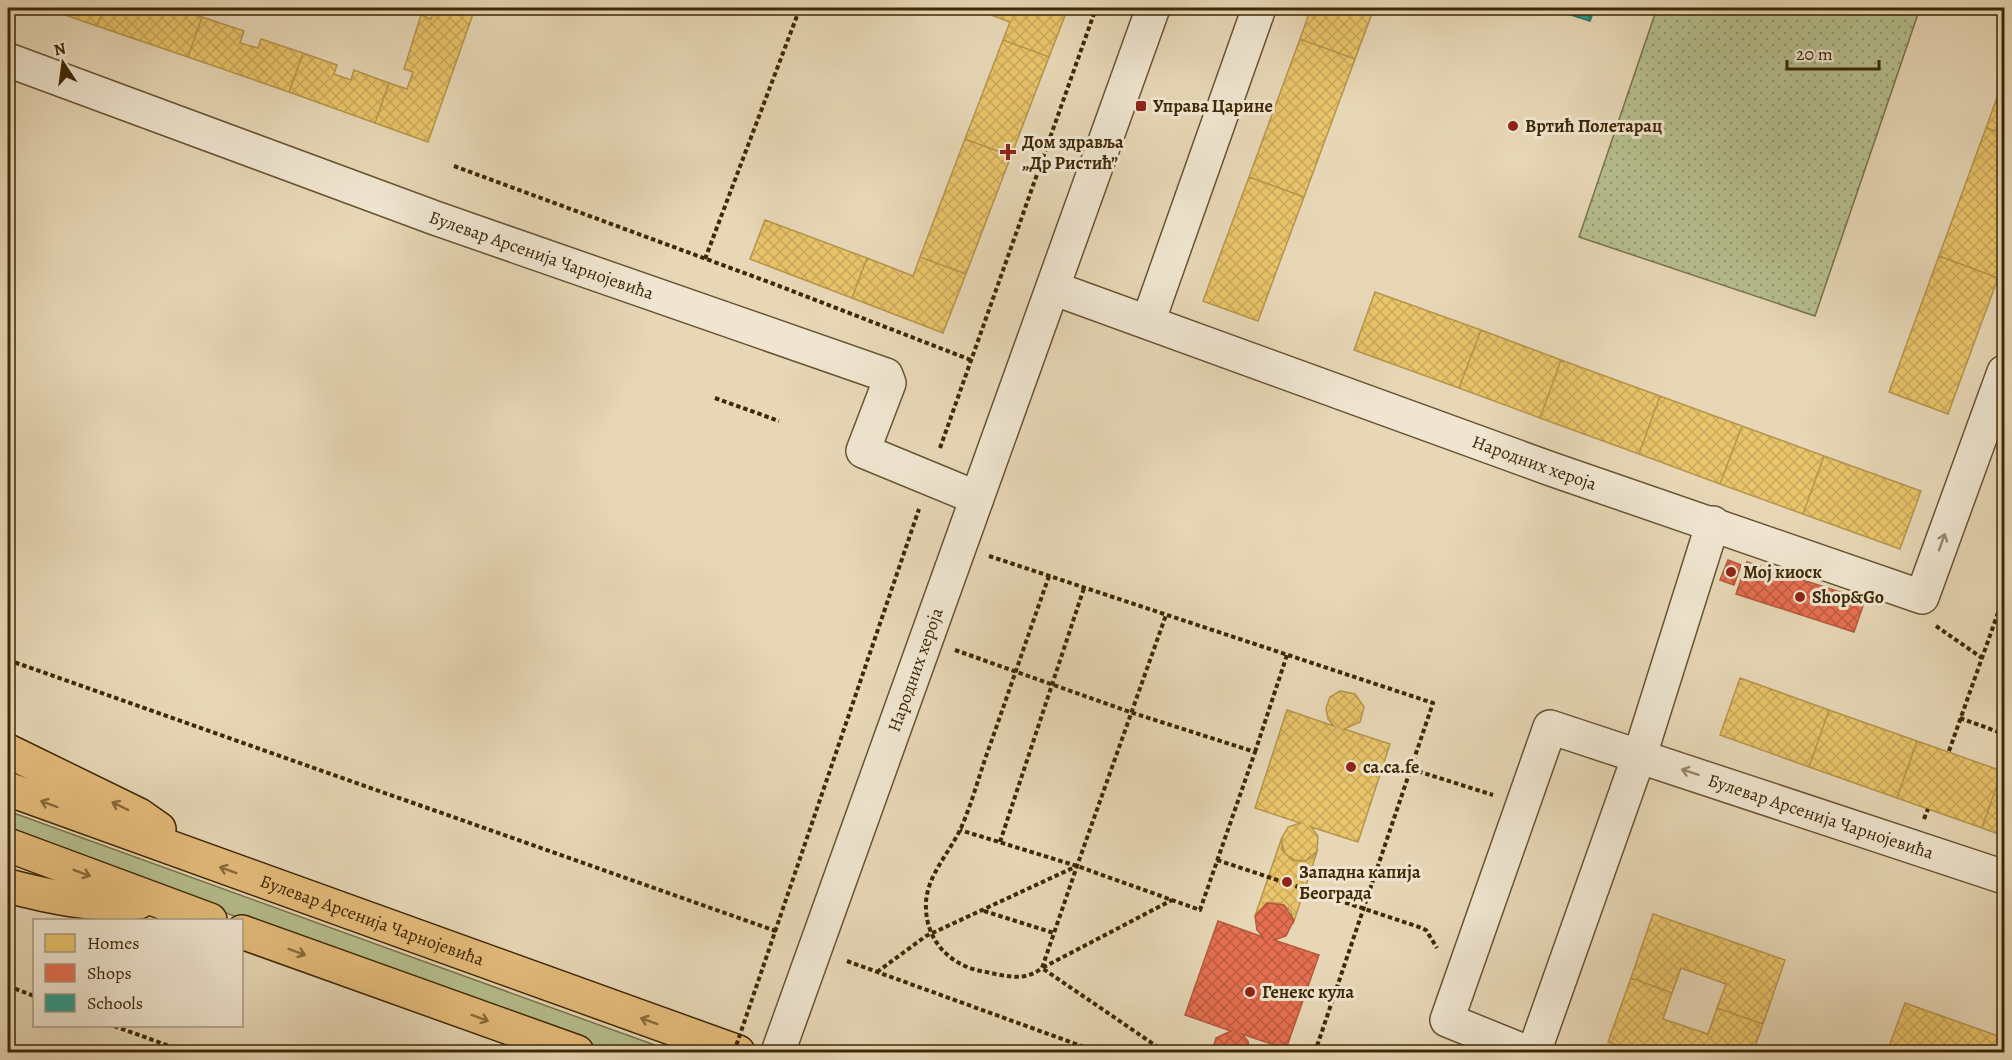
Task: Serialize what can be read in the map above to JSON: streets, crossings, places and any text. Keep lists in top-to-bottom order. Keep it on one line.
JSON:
{"streets":{"highway":["Булевар Арсенија Чарнојевића"],"street":["Народних хероја"]},"crossings":[["Булевар Арсенија Чарнојевића","Народних хероја"]],"one_way":["Булевар Арсенија Чарнојевића"],"places":{"transit":["Управа Царине"],"other":["Вртић Полетарац","Мој киоск","Shop&Go","ca.ca.fe","Западна капија Београда","Генекс кула"],"health":["Дом здравља „Др Ристић”"]},"legend":["Homes","Shops","Schools"],"scale_bar":"20 m","north":"top"}
